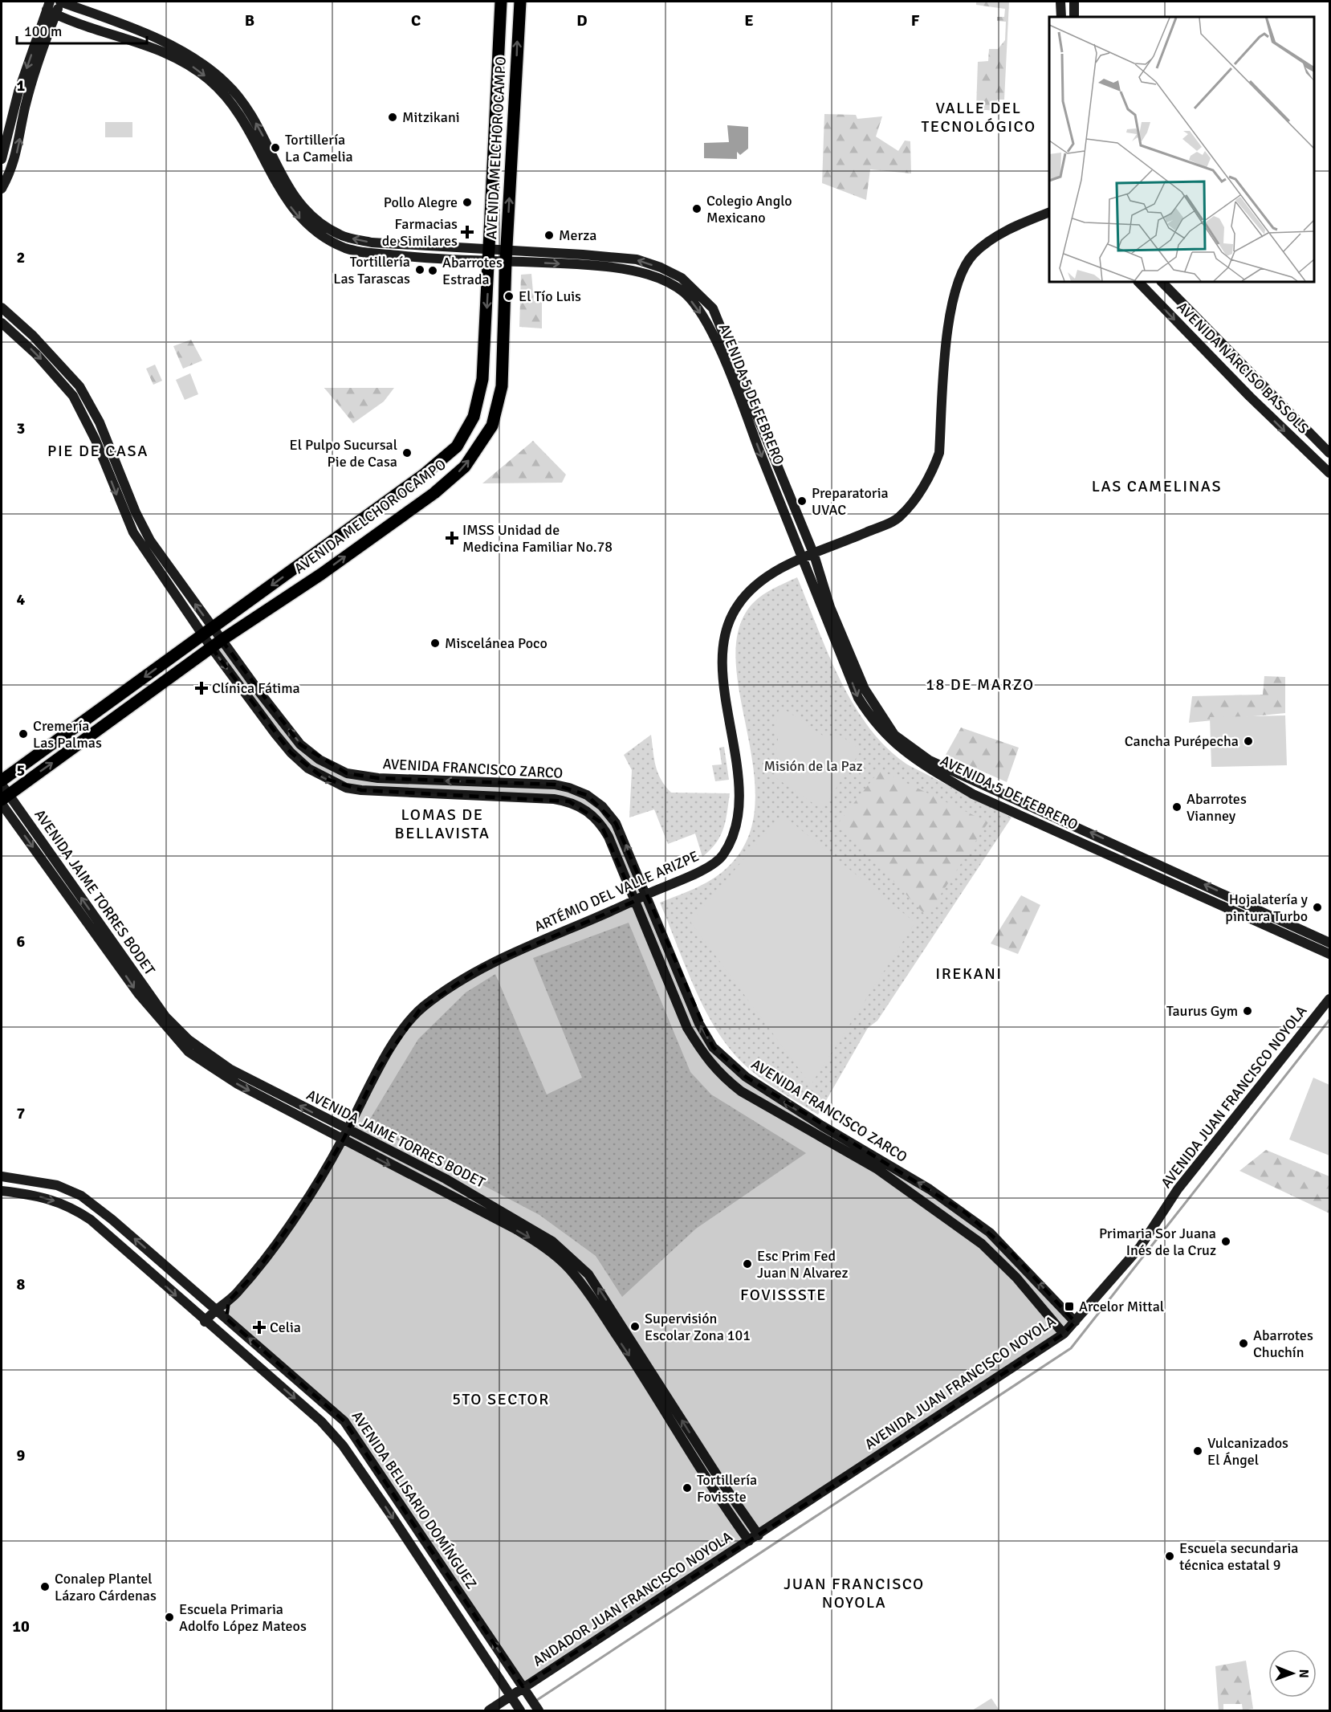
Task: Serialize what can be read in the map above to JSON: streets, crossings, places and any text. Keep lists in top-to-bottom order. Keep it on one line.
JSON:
{"streets":{"main road":["AVENIDA MELCHOR OCAMPO"],"street":["AVENIDA NARCISO BASSOLS","AVENIDA 5 DE FEBRERO","AVENIDA FRANCISCO ZARCO","ARTÉMIO DEL VALLE ARIZPE","AVENIDA JAIME TORRES BODET","AVENIDA JUAN FRANCISCO NOYOLA","AVENIDA BELISARIO DOMÍNGUEZ","ANDADOR JUAN FRANCISCO NOYOLA"]},"crossings":[["AVENIDA MELCHOR OCAMPO","AVENIDA 5 DE FEBRERO"],["AVENIDA MELCHOR OCAMPO","AVENIDA FRANCISCO ZARCO"],["AVENIDA MELCHOR OCAMPO","AVENIDA JAIME TORRES BODET"],["AVENIDA 5 DE FEBRERO","ARTÉMIO DEL VALLE ARIZPE"],["AVENIDA FRANCISCO ZARCO","ARTÉMIO DEL VALLE ARIZPE"],["AVENIDA FRANCISCO ZARCO","AVENIDA JUAN FRANCISCO NOYOLA"],["ARTÉMIO DEL VALLE ARIZPE","AVENIDA JAIME TORRES BODET"],["ARTÉMIO DEL VALLE ARIZPE","AVENIDA BELISARIO DOMÍNGUEZ"],["AVENIDA JAIME TORRES BODET","AVENIDA JUAN FRANCISCO NOYOLA"],["AVENIDA JAIME TORRES BODET","ANDADOR JUAN FRANCISCO NOYOLA"],["AVENIDA JUAN FRANCISCO NOYOLA","ANDADOR JUAN FRANCISCO NOYOLA"],["AVENIDA BELISARIO DOMÍNGUEZ","ANDADOR JUAN FRANCISCO NOYOLA"]],"districts":["VALLE DEL TECNOLÓGICO","PIE DE CASA","LAS CAMELINAS","18 DE MARZO","LOMAS DE BELLAVISTA","IREKANI","FOVISSSTE","5TO SECTOR","JUAN FRANCISCO NOYOLA"],"parks":["Misión de la Paz"],"places":{"other":["Mitzikani","Tortillería La Camelia","Pollo Alegre","Colegio Anglo Mexicano","Merza","Tortillería Las Tarascas","Abarrotes Estrada","El Tío Luis","El Pulpo Sucursal Pie de Casa","Preparatoria UVAC","Miscelánea Poco","Cremería Las Palmas","Cancha Purépecha","Abarrotes Vianney","Hojalatería y pintura Turbo","Taurus Gym","Primaria Sor Juana Inés de la Cruz","Esc Prim Fed Juan N Alvarez","Supervisión Escolar Zona 101","Abarrotes Chuchín","Vulcanizados El Ángel","Tortillería Fovisste","Escuela secundaria técnica estatal 9","Conalep Plantel Lázaro Cárdenas","Escuela Primaria Adolfo López Mateos"],"health":["Farmacias de Similares","IMSS Unidad de Medicina Familiar No.78","Clínica Fátima","Celia"],"transit":["Arcelor Mittal"]},"scale_bar":"100 m","north":"right","grid":{"columns":["B","C","D","E","F"],"rows":["1","2","3","4","5","6","7","8","9","10"]}}
